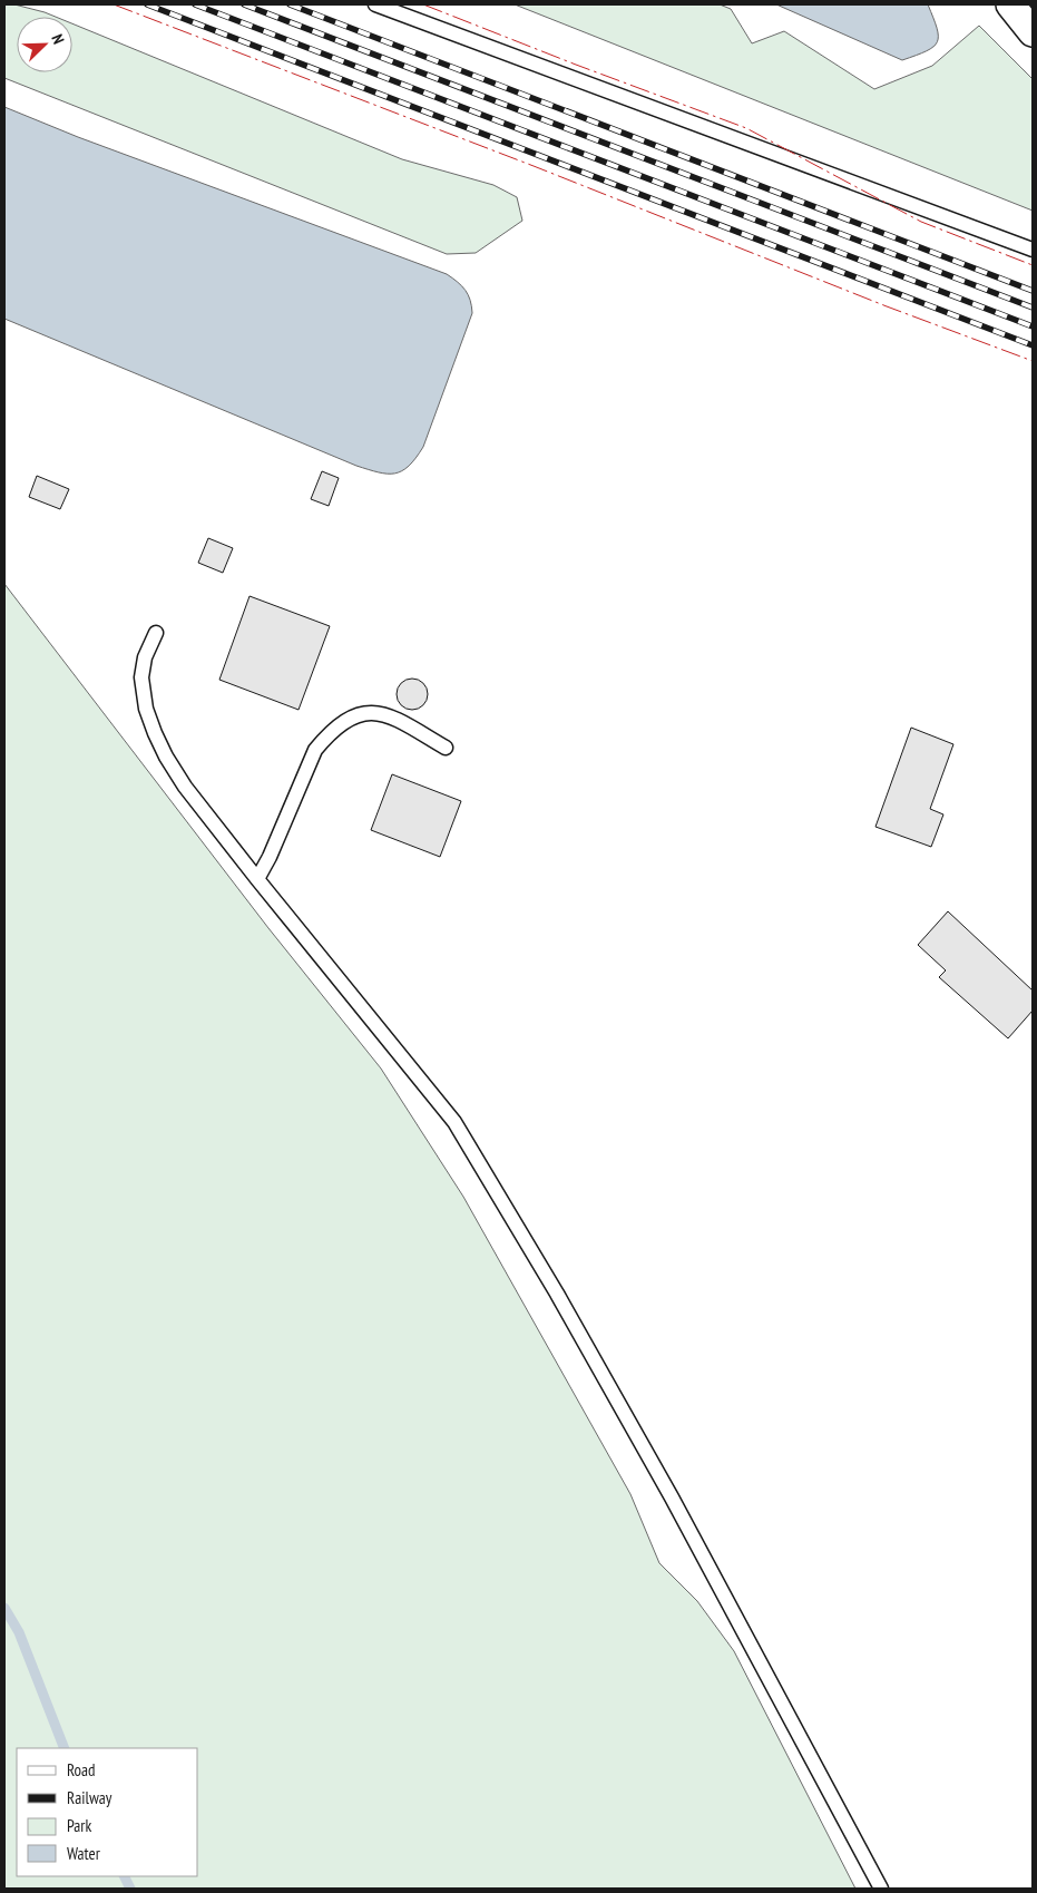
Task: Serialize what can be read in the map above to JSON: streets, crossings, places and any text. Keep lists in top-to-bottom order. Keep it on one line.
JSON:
{"legend":["Road","Railway","Park","Water"],"north":"top right"}
